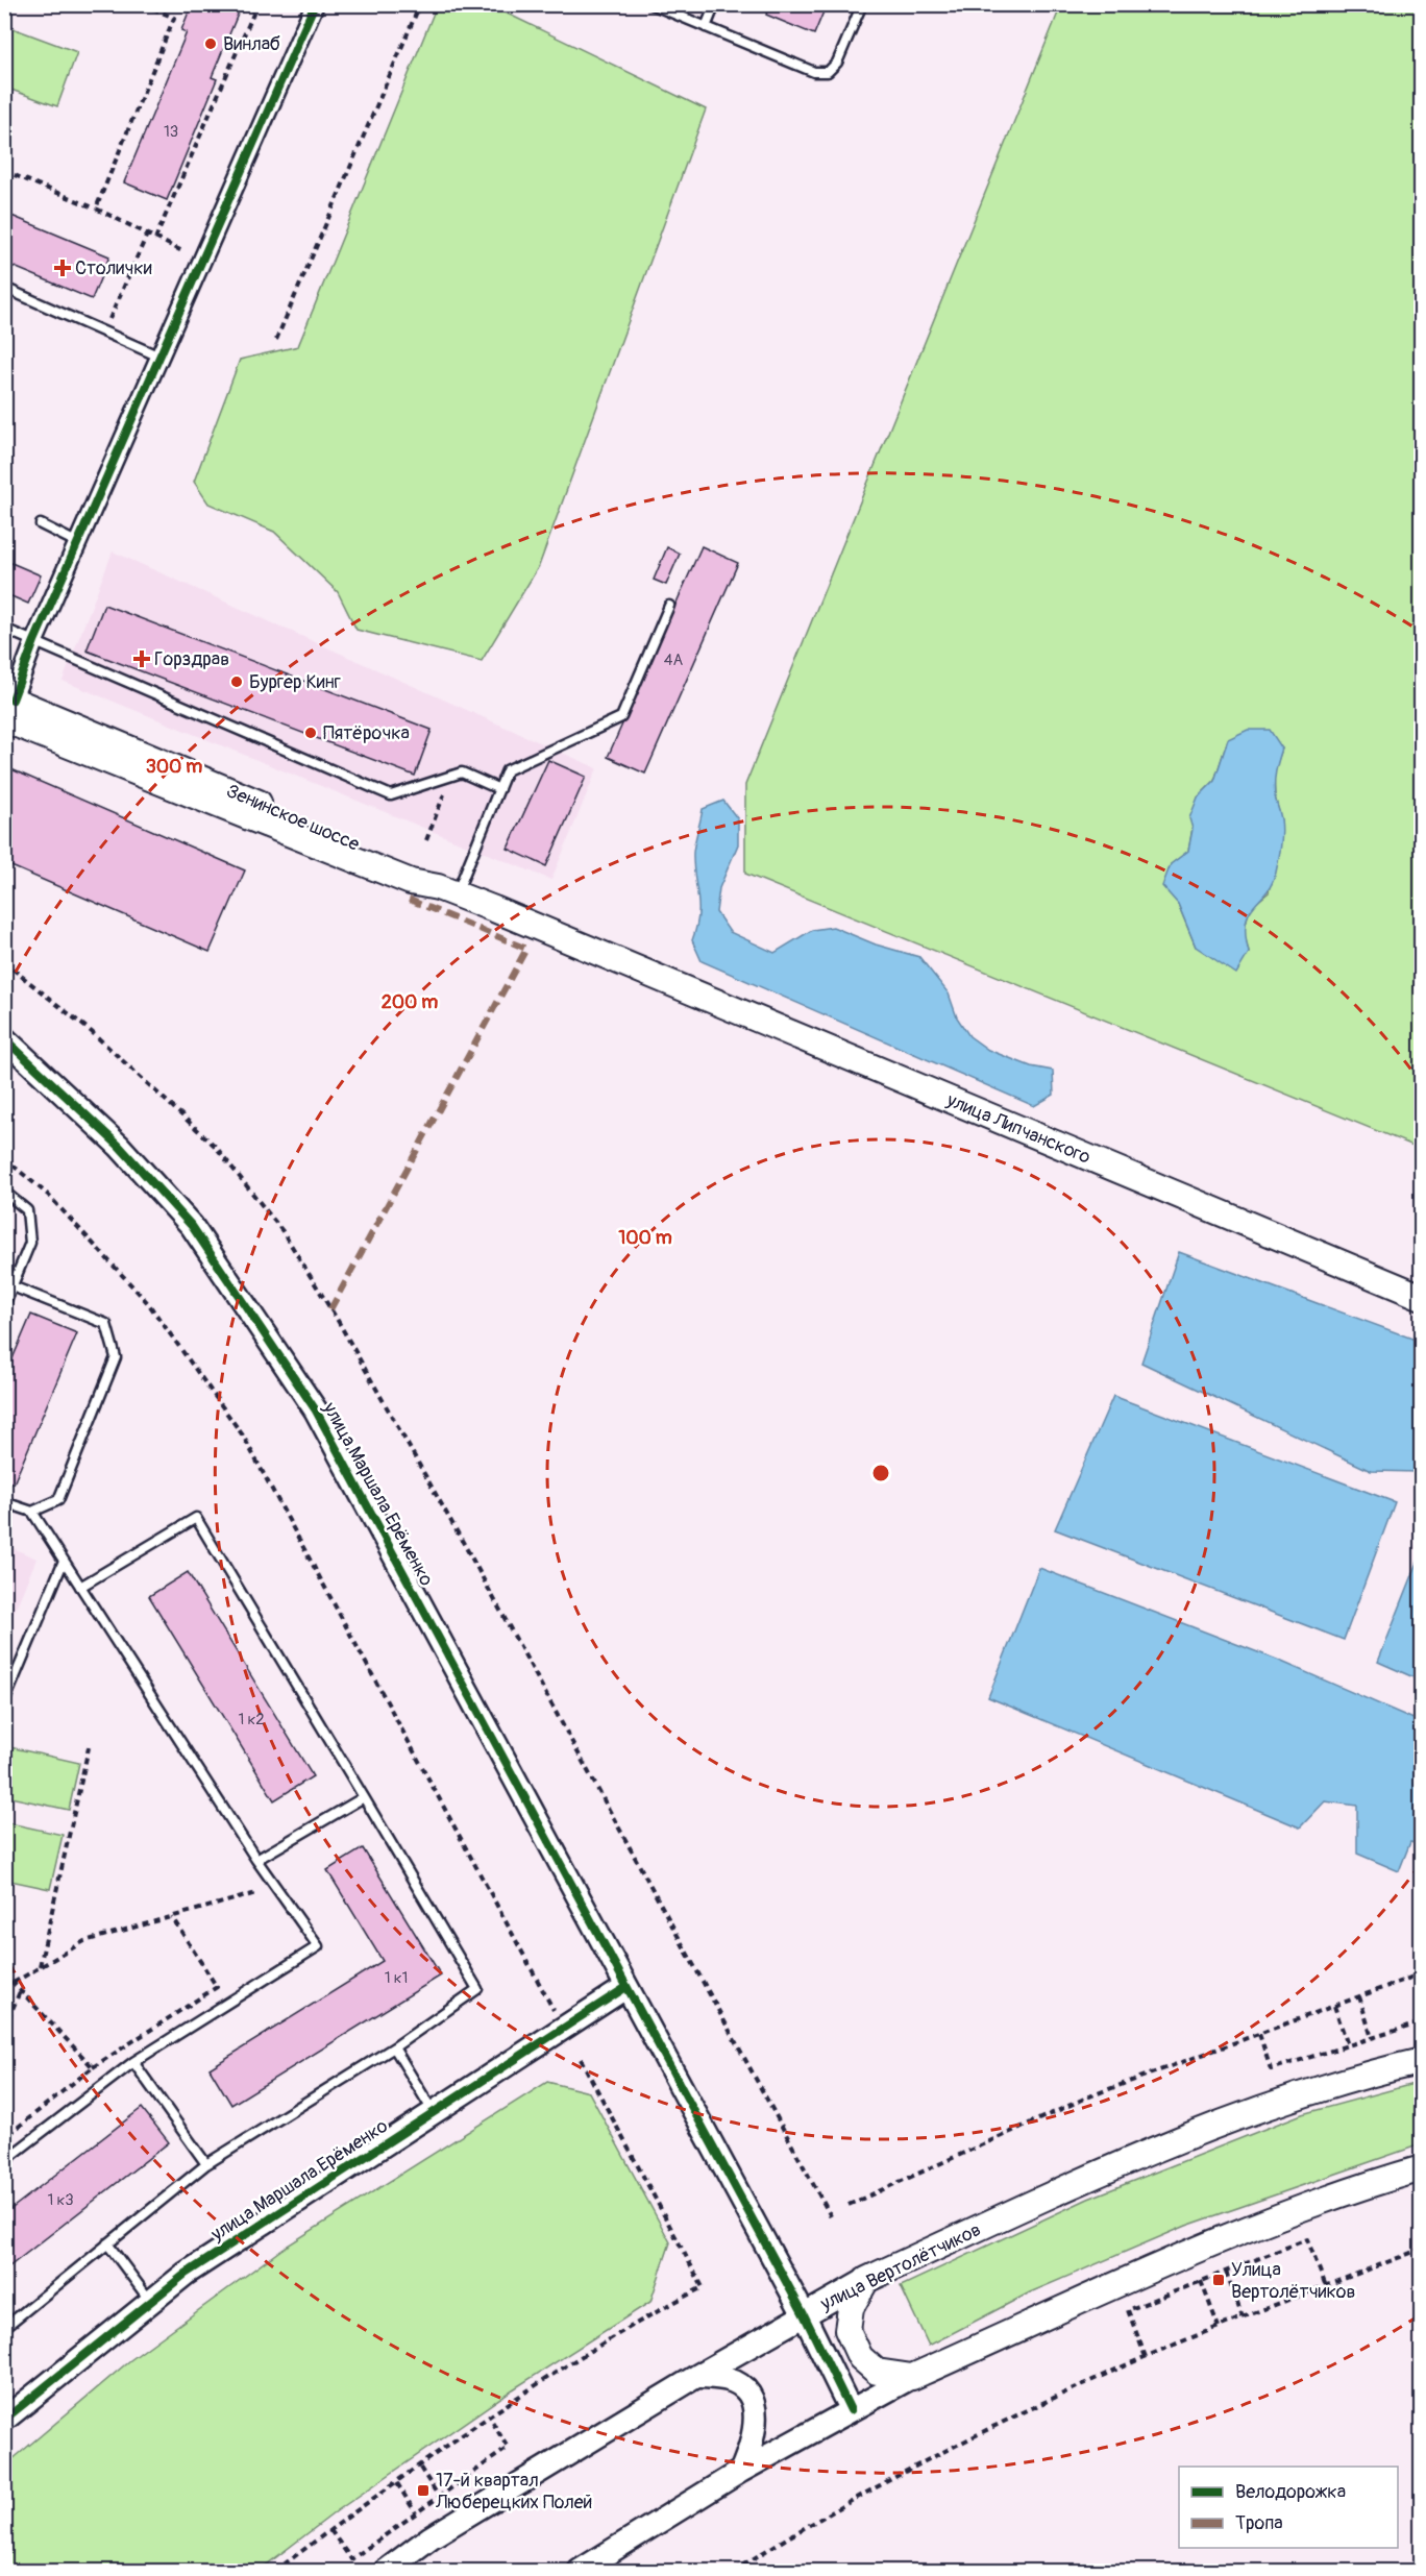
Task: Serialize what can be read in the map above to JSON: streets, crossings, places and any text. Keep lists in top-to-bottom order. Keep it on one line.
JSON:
{"streets":{"main road":["Зенинское шоссе","улица Липчанского","улица Вертолётчиков"],"street":["улица Маршала Ерёменко"]},"crossings":[["Зенинское шоссе","улица Липчанского"],["улица Маршала Ерёменко","улица Вертолётчиков"]],"places":{"other":["Винлаб","Бургер Кинг","Пятёрочка"],"health":["Столички","Горздрав"],"transit":["Улица Вертолётчиков","17-й квартал Люберецких Полей"]},"house_numbers":["13","4А","1 к2","1 к1","1 к3"],"legend":["Велодорожка","Тропа"],"rings":["300 m","200 m","100 m"]}
